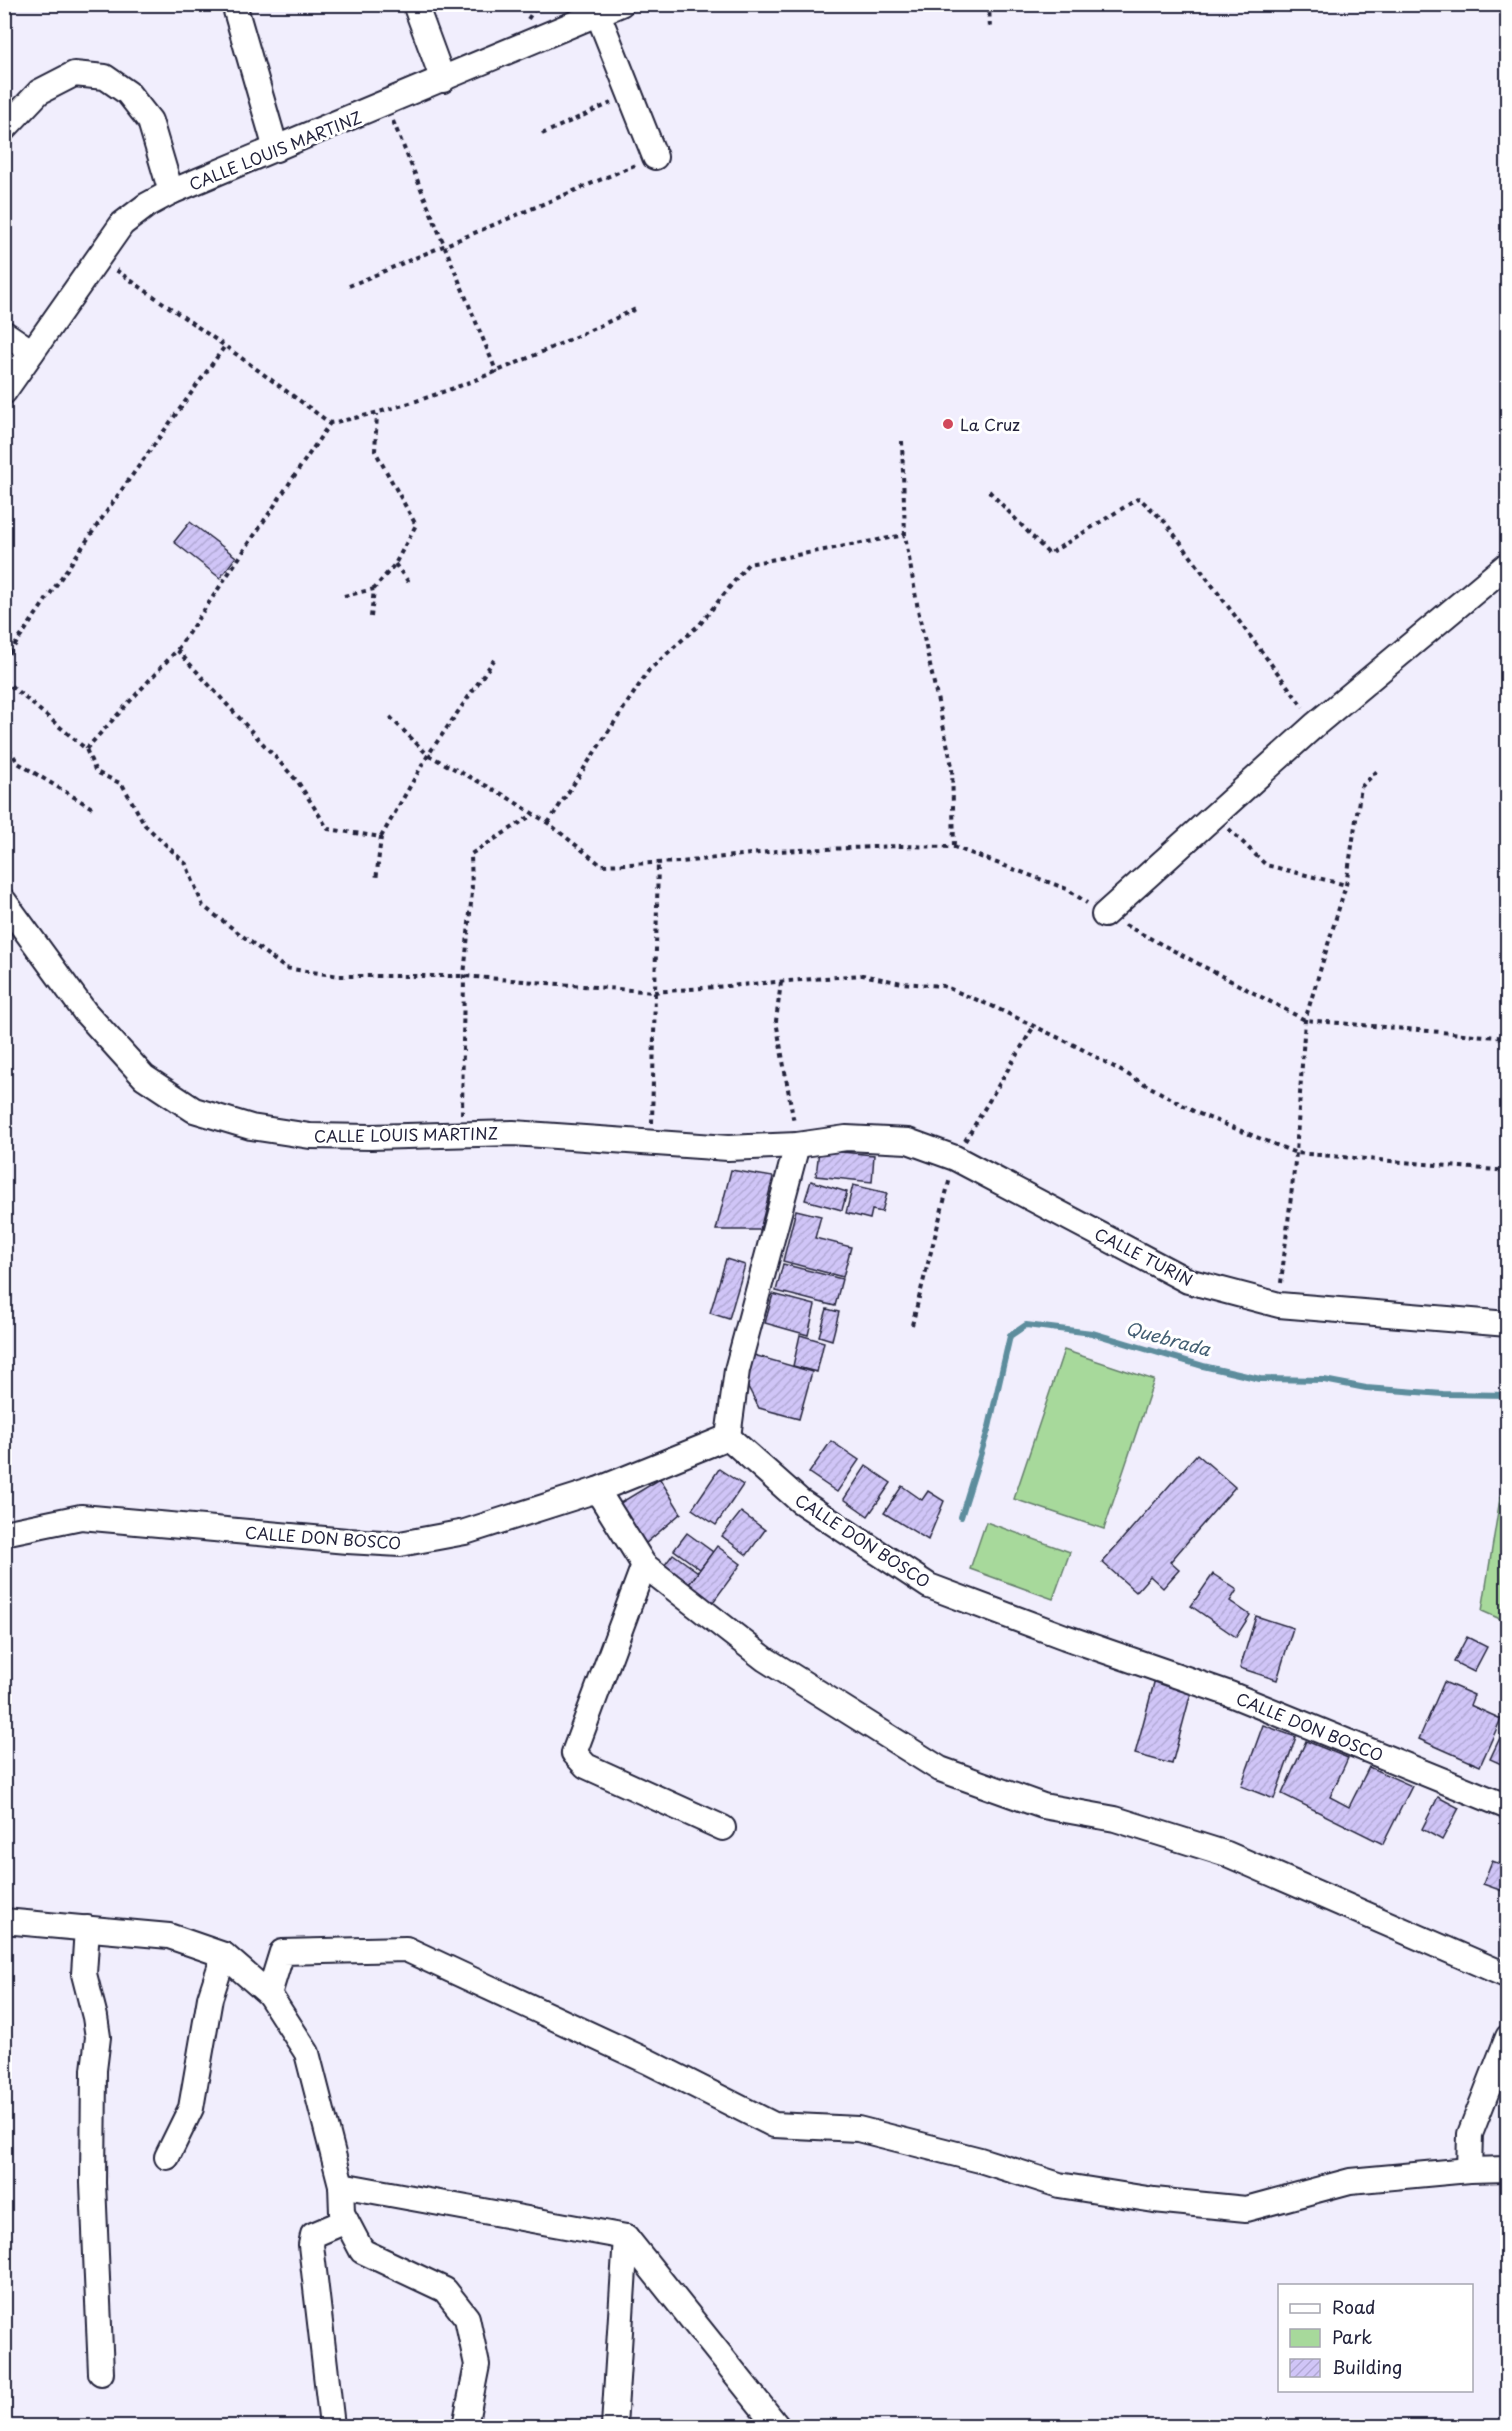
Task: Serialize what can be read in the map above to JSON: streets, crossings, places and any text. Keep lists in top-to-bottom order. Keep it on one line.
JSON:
{"streets":{"street":["CALLE LOUIS MARTINZ","CALLE TURIN","CALLE DON BOSCO"]},"crossings":[["CALLE LOUIS MARTINZ","CALLE TURIN"]],"water":["Quebrada"],"places":["La Cruz"],"legend":["Road","Park","Building"]}
